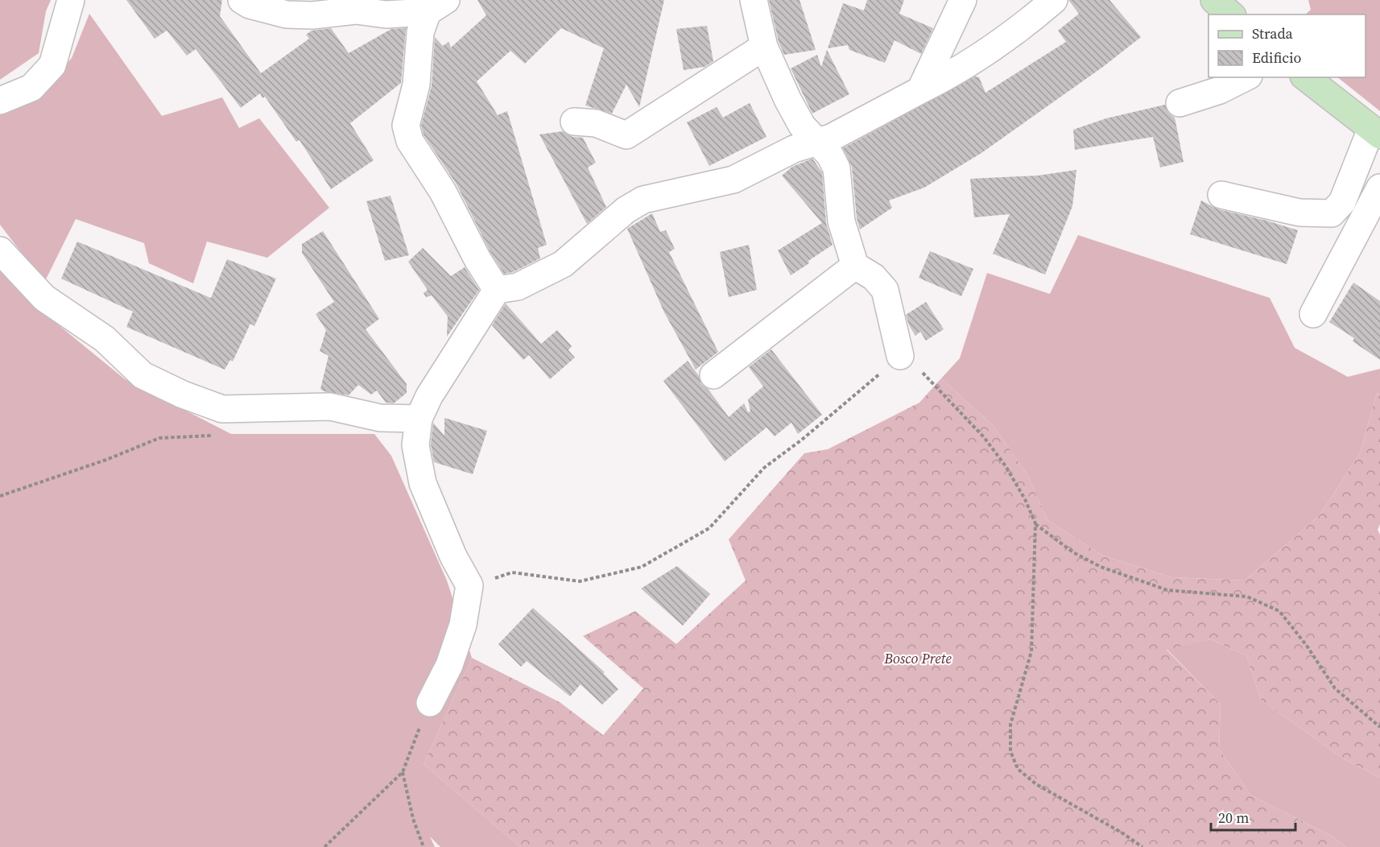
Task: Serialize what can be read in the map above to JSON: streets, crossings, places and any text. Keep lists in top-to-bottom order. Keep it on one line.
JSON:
{"parks":["Bosco Prete"],"legend":["Strada","Edificio"],"scale_bar":"20 m"}
